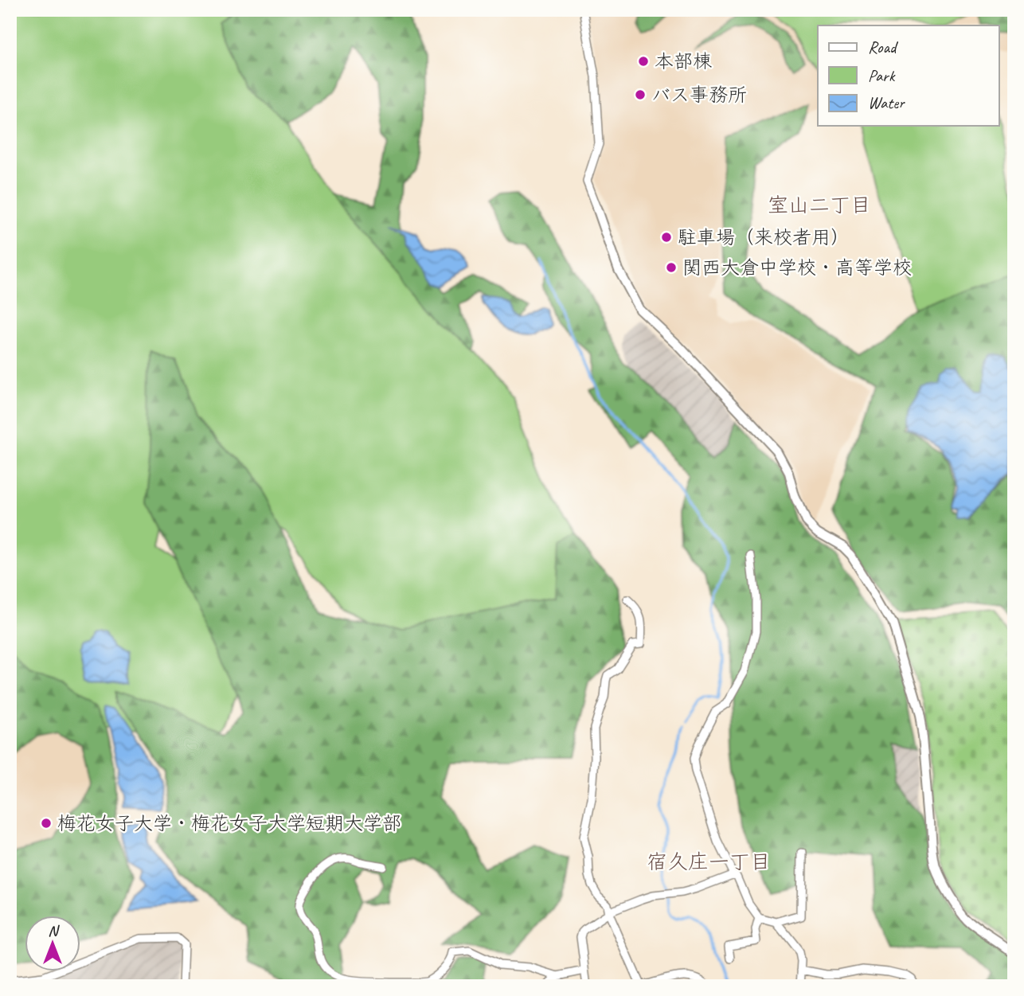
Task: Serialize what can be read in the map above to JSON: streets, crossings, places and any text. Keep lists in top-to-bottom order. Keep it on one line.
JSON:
{"districts":["室山二丁目","宿久庄一丁目"],"places":["本部棟","バス事務所","駐車場（来校者用）","関西大倉中学校・高等学校","梅花女子大学・梅花女子大学短期大学部"],"legend":["Road","Park","Water"],"north":"top"}
